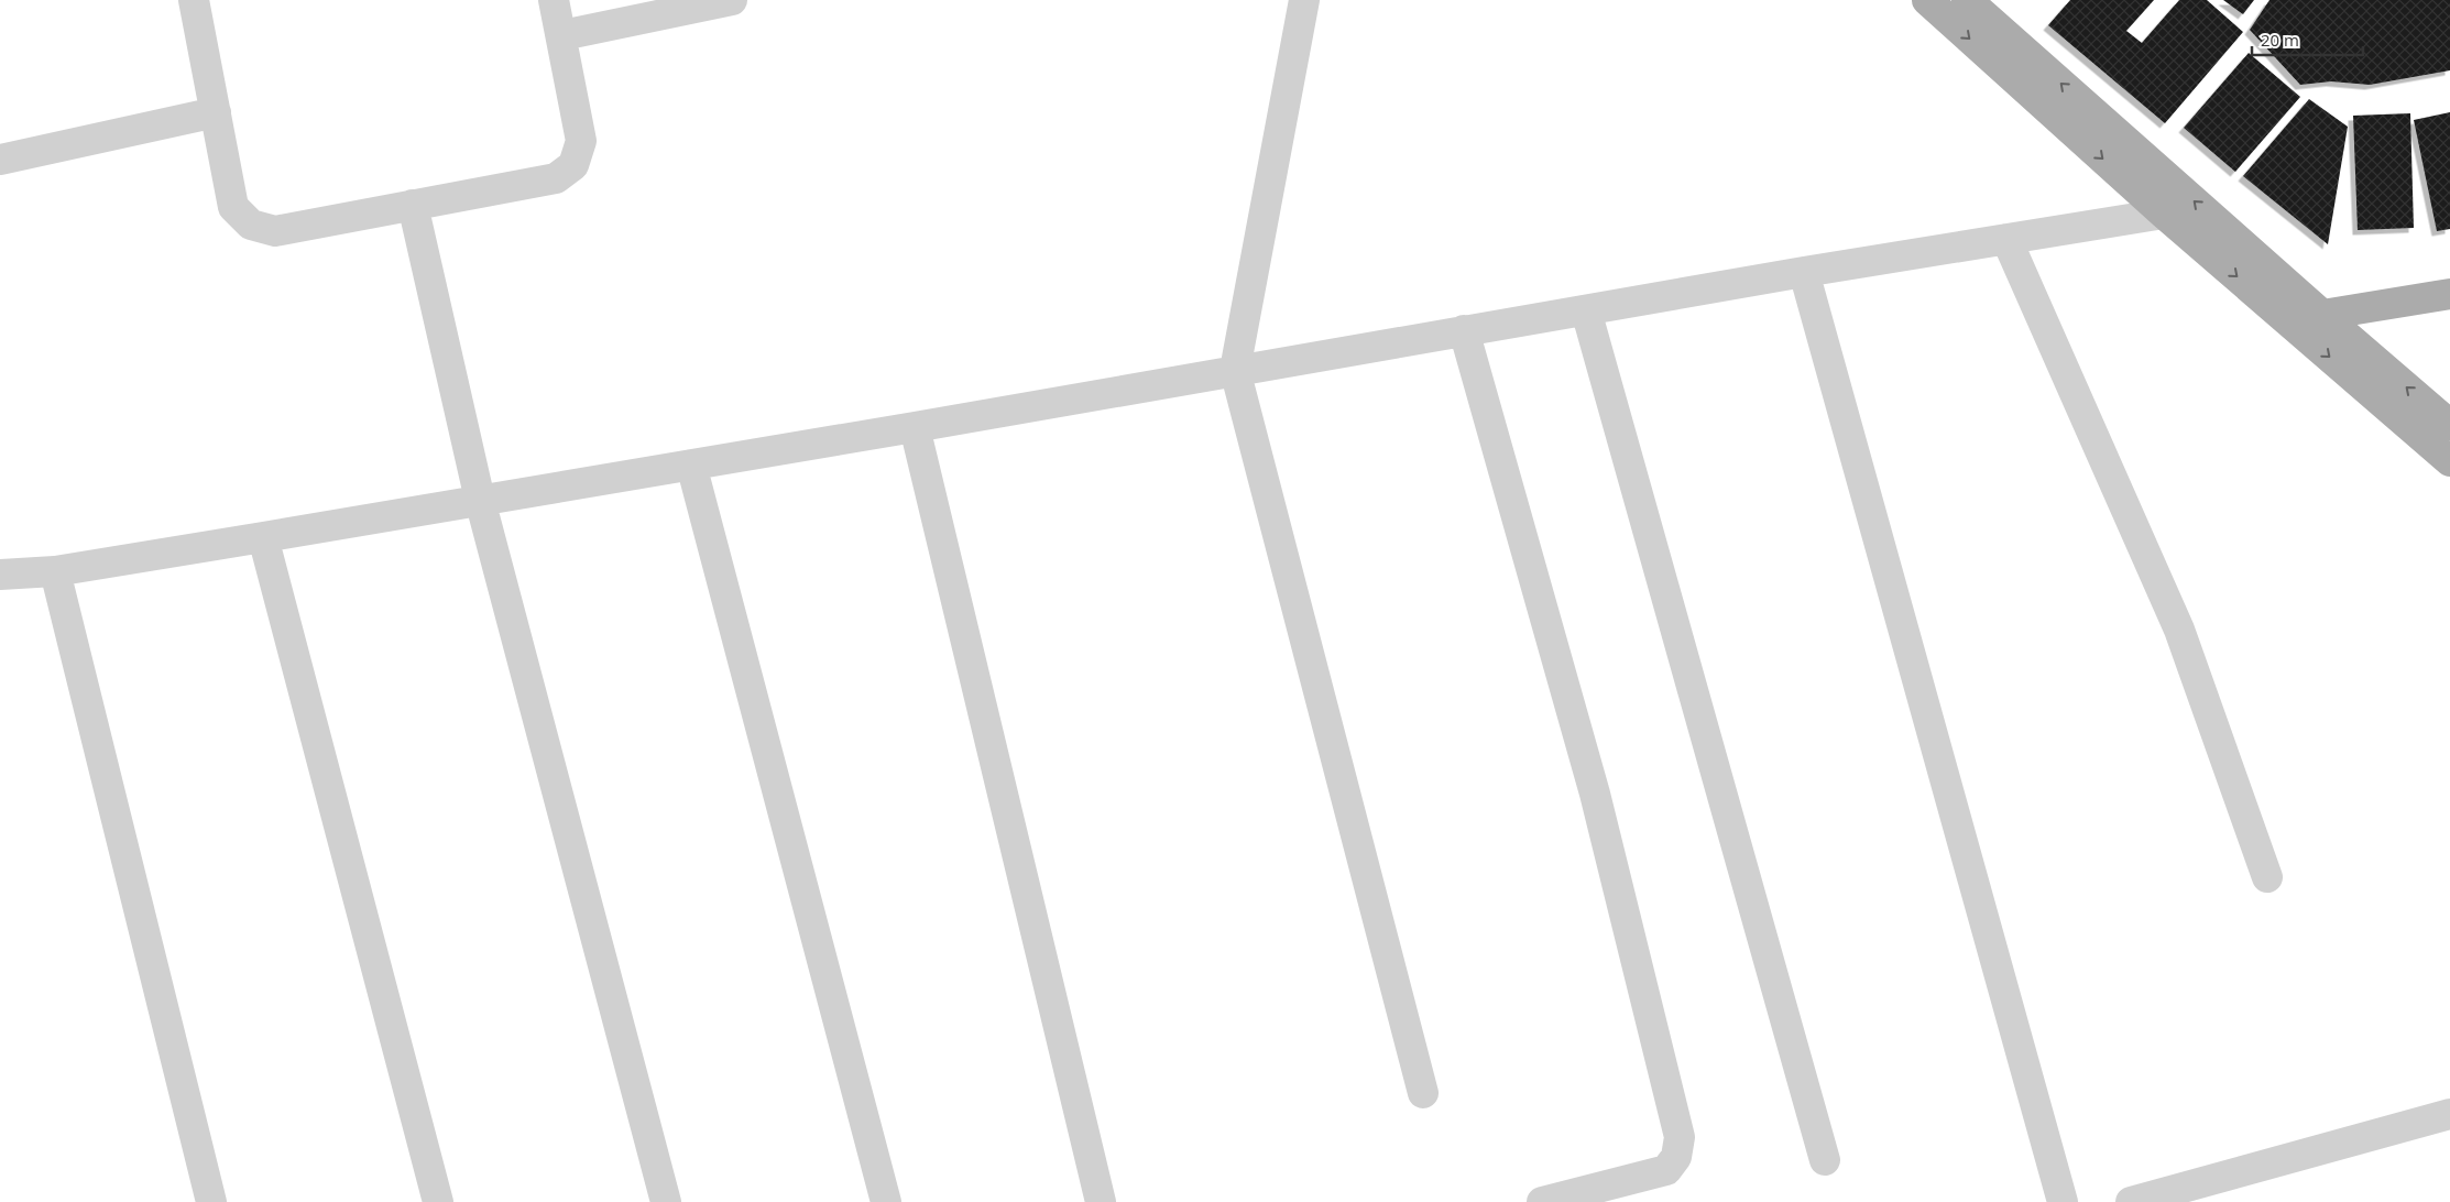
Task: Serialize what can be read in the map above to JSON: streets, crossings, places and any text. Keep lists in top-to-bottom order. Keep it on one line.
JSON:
{"scale_bar":"20 m"}
